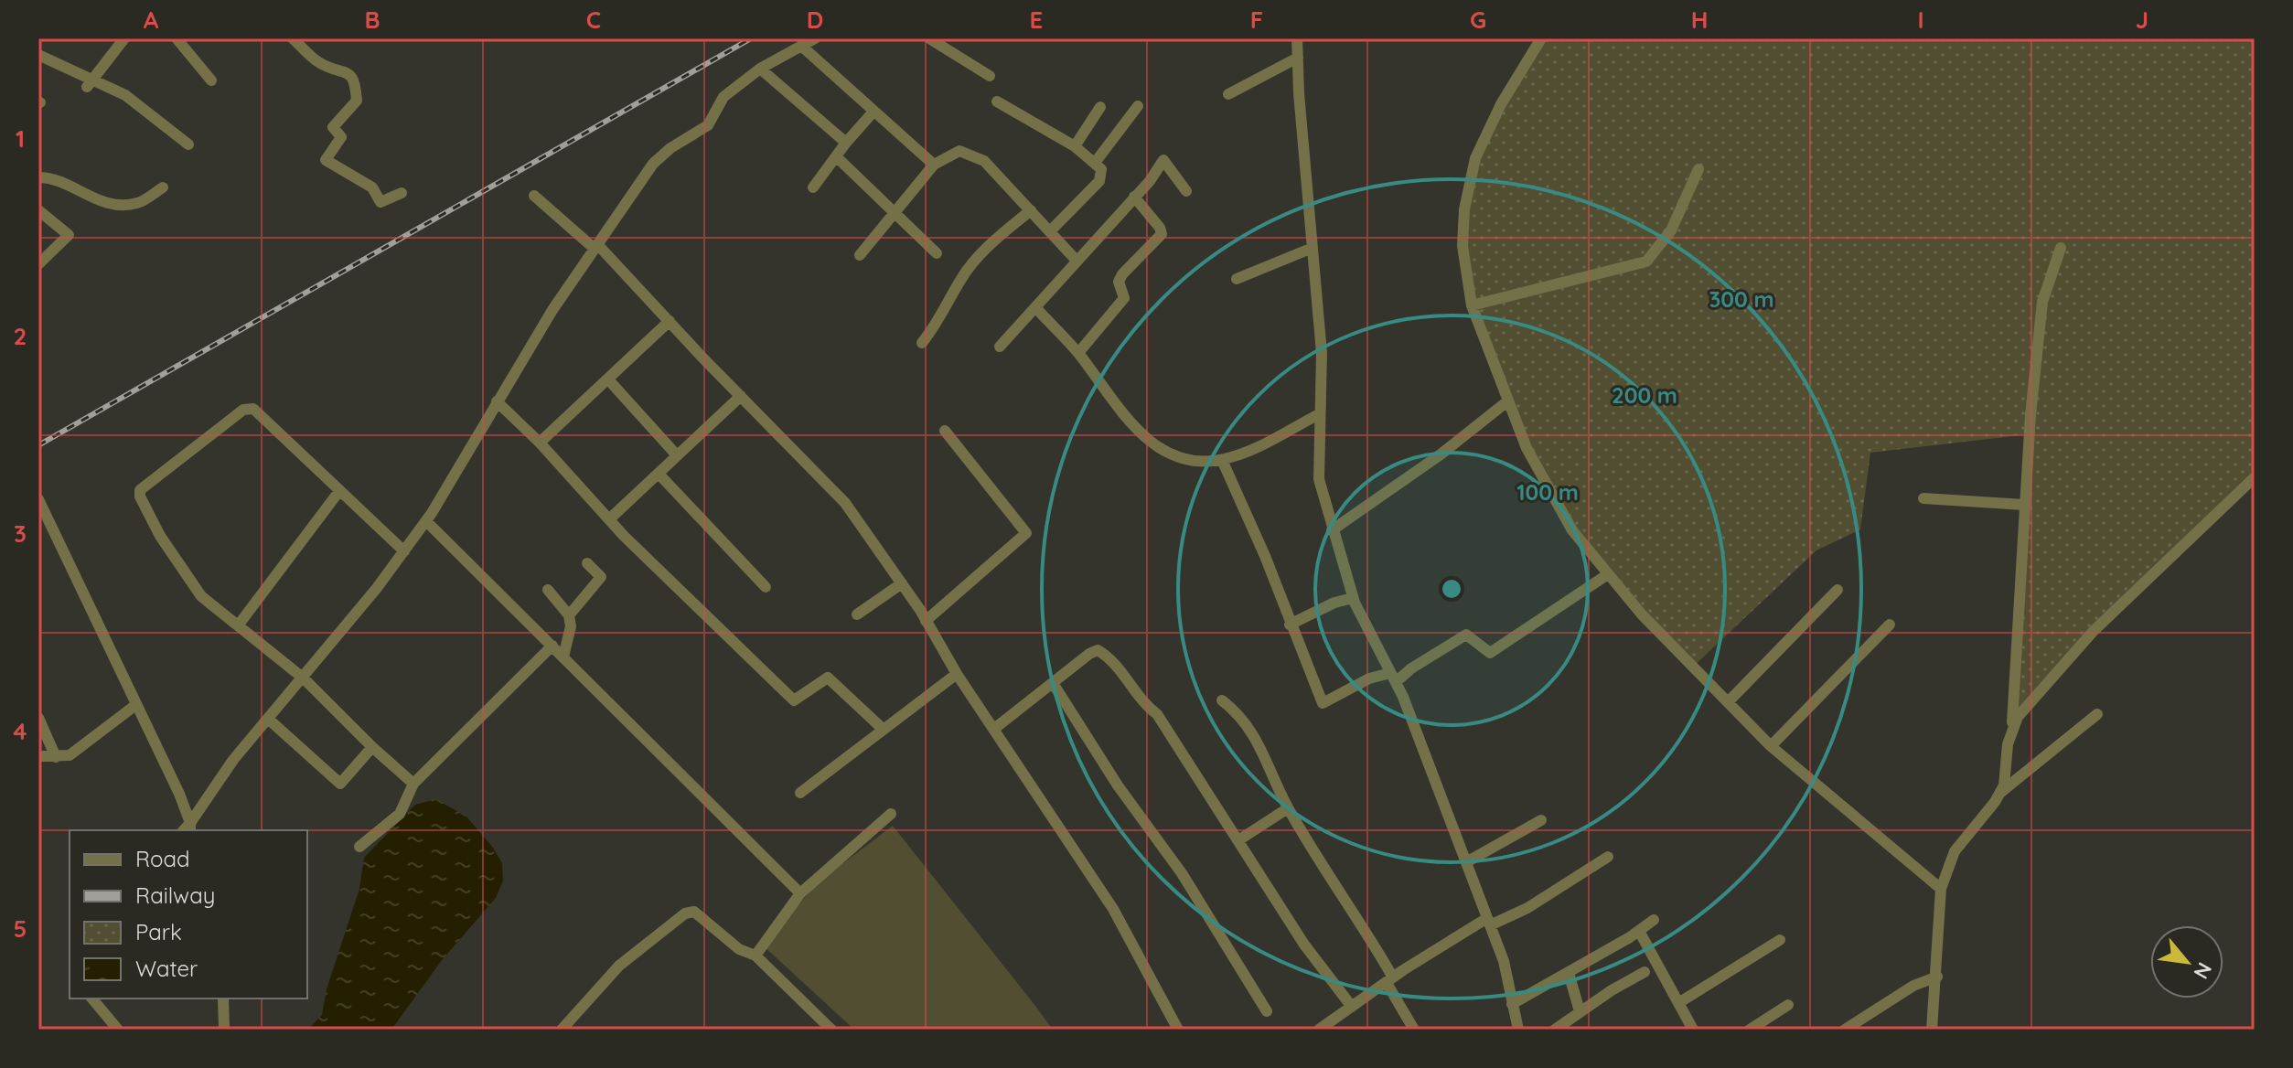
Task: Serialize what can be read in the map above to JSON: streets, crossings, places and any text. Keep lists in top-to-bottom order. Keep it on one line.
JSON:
{"legend":["Road","Railway","Park","Water"],"north":"bottom right","grid":{"columns":["A","B","C","D","E","F","G","H","I","J"],"rows":["1","2","3","4","5"]},"rings":["300 m","200 m","100 m"]}
